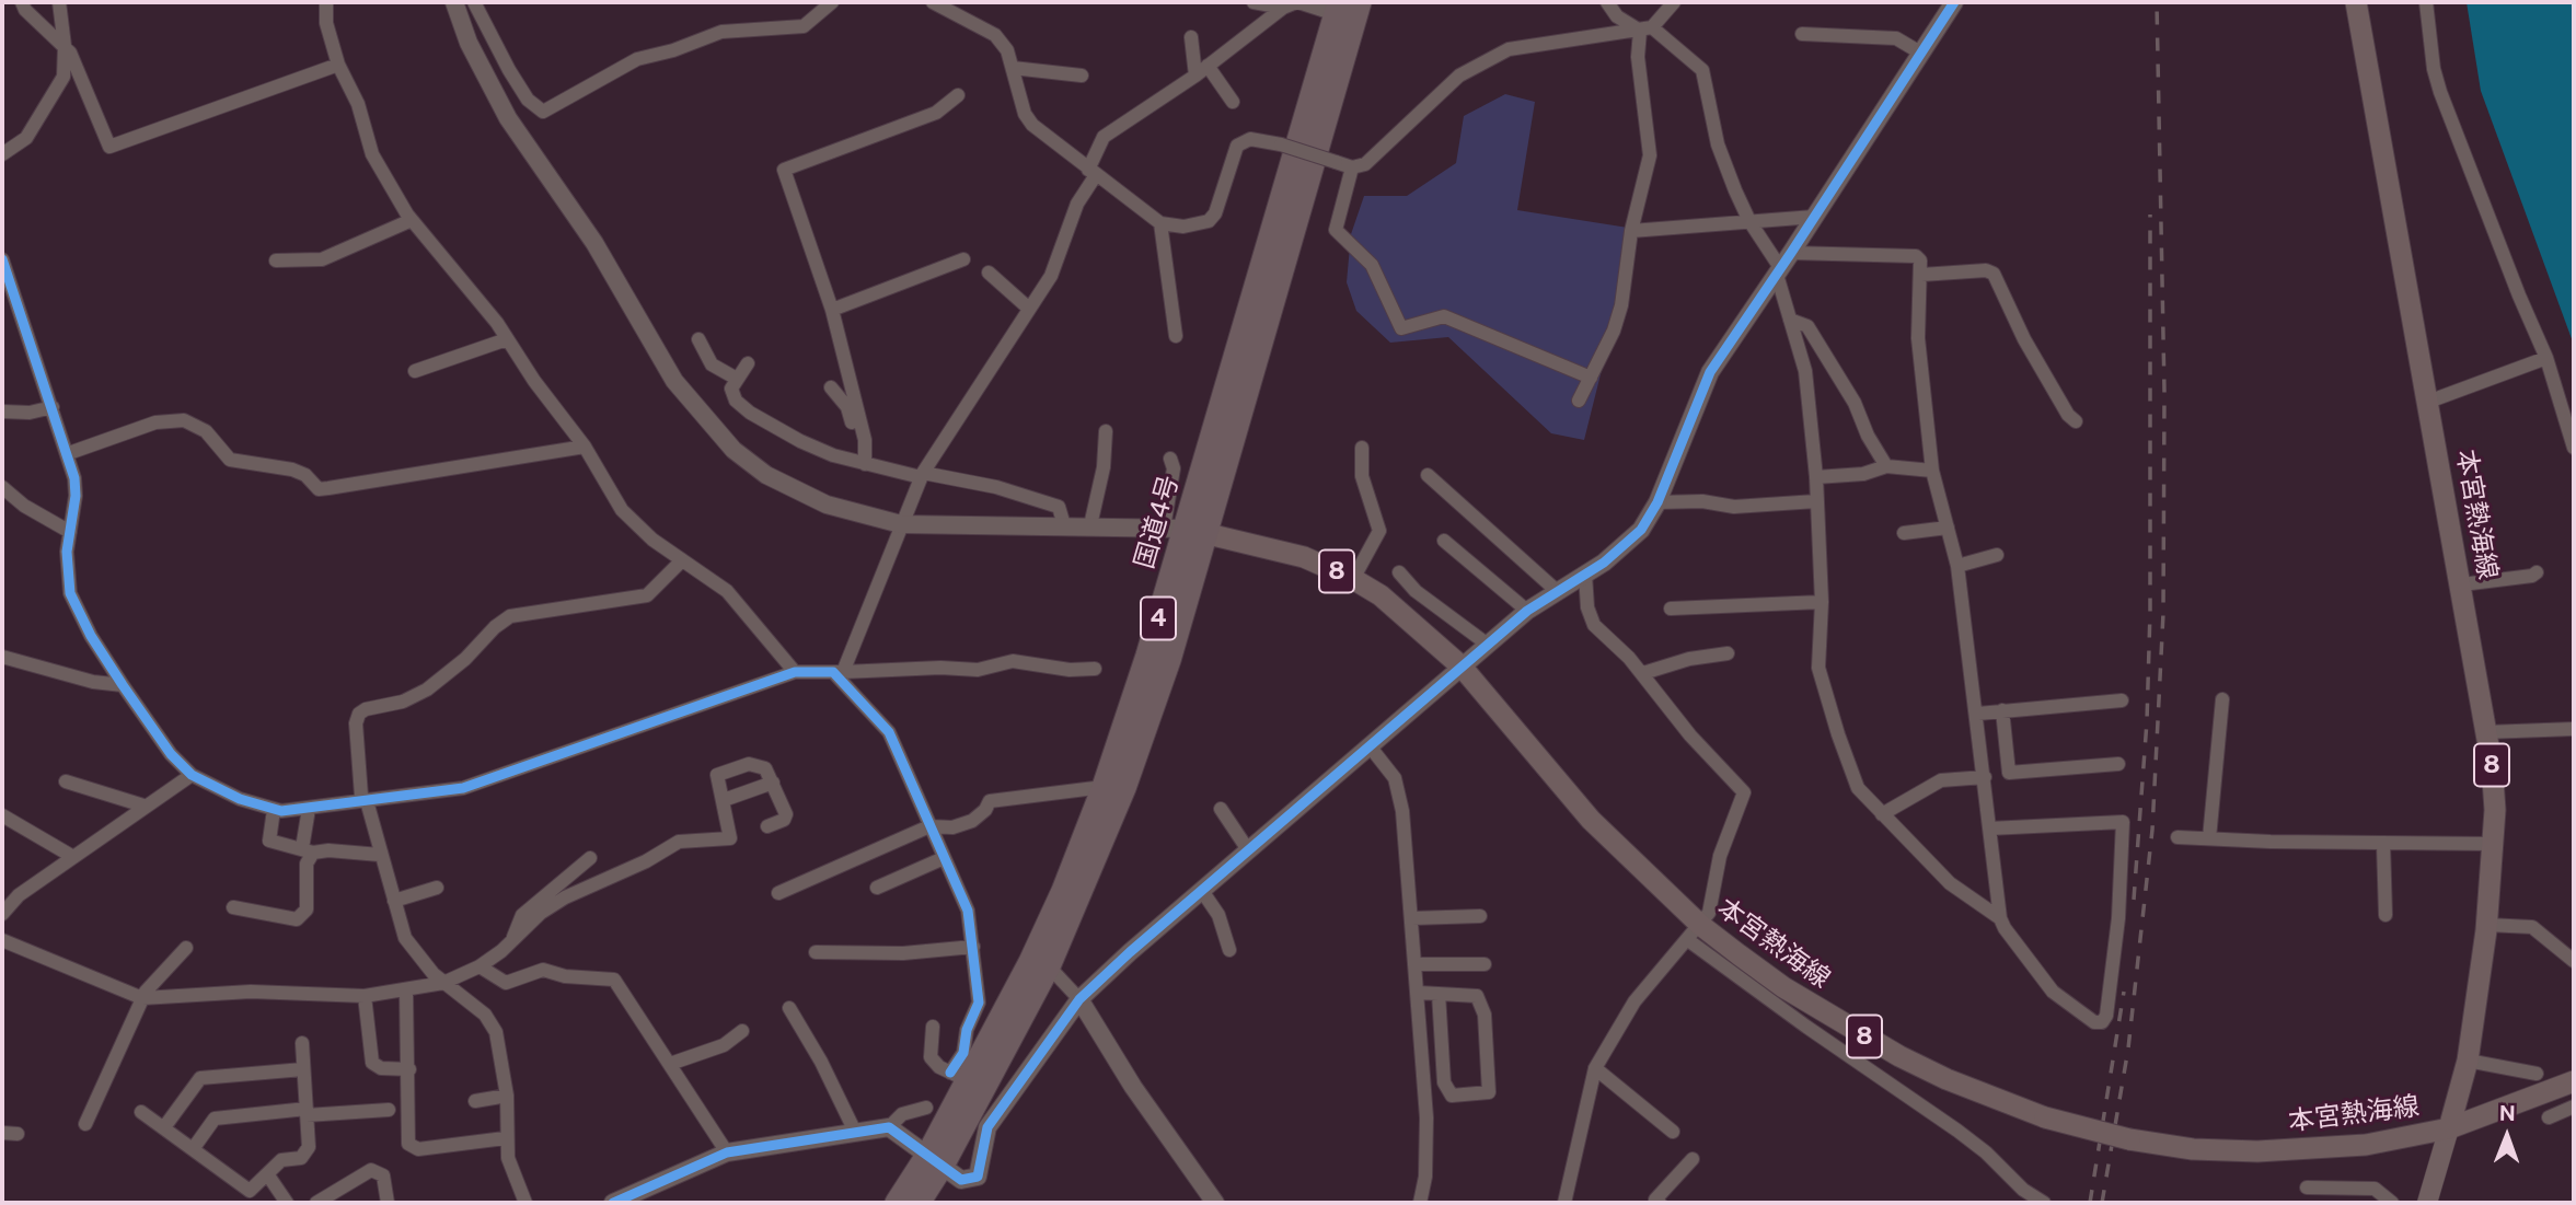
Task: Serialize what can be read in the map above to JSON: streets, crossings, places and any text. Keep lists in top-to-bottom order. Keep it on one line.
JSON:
{"streets":{"highway":["国道4号","4"],"main road":["本宮熱海線","8"]},"crossings":[["本宮熱海線","国道4号"]],"north":"top"}
